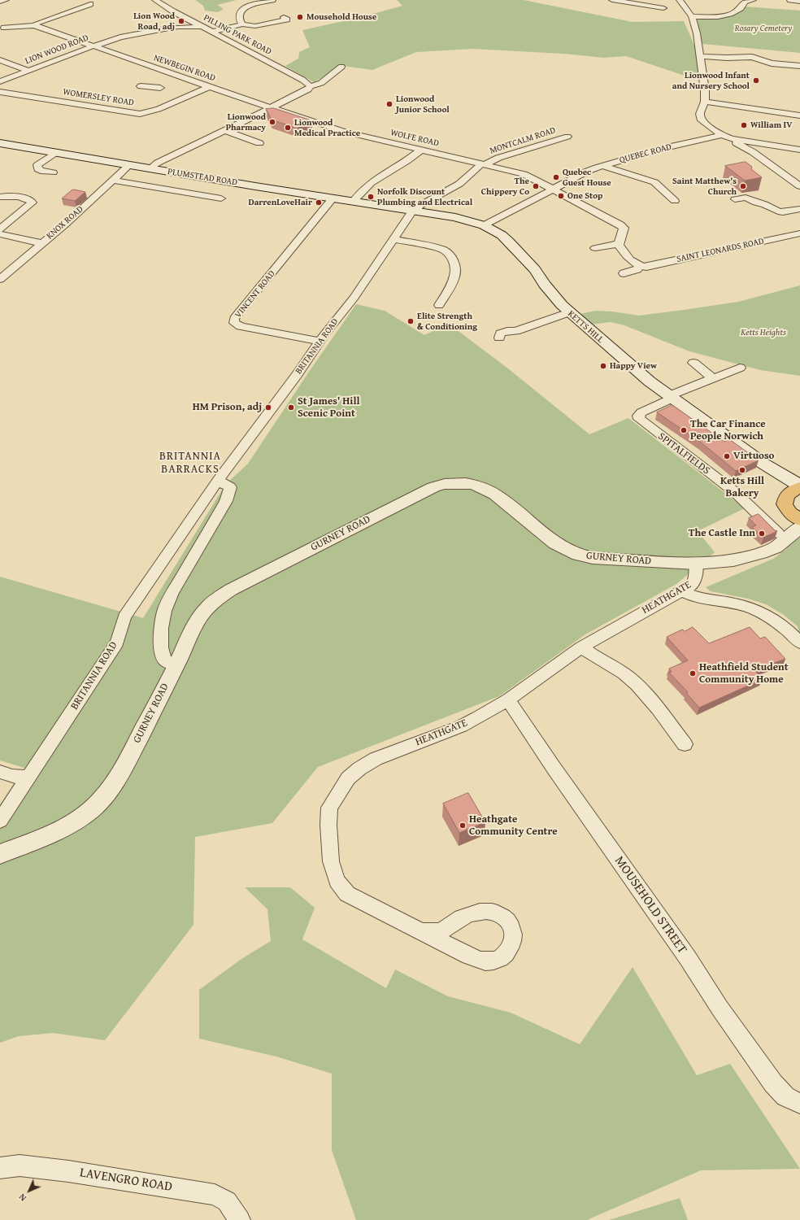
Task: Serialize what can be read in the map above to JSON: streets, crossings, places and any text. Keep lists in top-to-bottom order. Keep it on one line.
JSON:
{"streets":{"main road":["PLUMSTEAD ROAD","KETTS HILL"],"street":["PILLING PARK ROAD","LION WOOD ROAD","NEWBEGIN ROAD","WOMERSLEY ROAD","WOLFE ROAD","MONTCALM ROAD","QUEBEC ROAD","KNOX ROAD","SAINT LEONARDS ROAD","VINCENT ROAD","BRITANNIA ROAD","SPITALFIELDS","GURNEY ROAD","HEATHGATE","MOUSEHOLD STREET","LAVENGRO ROAD"]},"crossings":[["PILLING PARK ROAD","LION WOOD ROAD"],["LION WOOD ROAD","NEWBEGIN ROAD"],["NEWBEGIN ROAD","WOMERSLEY ROAD"],["NEWBEGIN ROAD","WOLFE ROAD"],["WOLFE ROAD","MONTCALM ROAD"],["WOLFE ROAD","QUEBEC ROAD"],["WOLFE ROAD","BRITANNIA ROAD"],["MONTCALM ROAD","BRITANNIA ROAD"],["QUEBEC ROAD","KETTS HILL"],["PLUMSTEAD ROAD","KNOX ROAD"],["PLUMSTEAD ROAD","VINCENT ROAD"],["PLUMSTEAD ROAD","KETTS HILL"],["PLUMSTEAD ROAD","BRITANNIA ROAD"],["VINCENT ROAD","BRITANNIA ROAD"],["KETTS HILL","BRITANNIA ROAD"],["KETTS HILL","SPITALFIELDS"],["SPITALFIELDS","GURNEY ROAD"],["GURNEY ROAD","HEATHGATE"],["HEATHGATE","MOUSEHOLD STREET"]],"districts":["BRITANNIA BARRACKS"],"parks":["Rosary Cemetery","Ketts Heights"],"places":["Mousehold House","Lion Wood Road, adj","Lionwood Infant and Nursery School","Lionwood Junior School","Lionwood Pharmacy","William IV","Lionwood Medical Practice","Quebec Guest House","The Chippery Co","Saint Matthew's Church","One Stop","Norfolk Discount Plumbing and Electrical","DarrenLoveHair","Elite Strength & Conditioning","Happy View","HM Prison, adj","St James' Hill Scenic Point","The Car Finance People Norwich","Virtuoso","Ketts Hill Bakery","The Castle Inn","Heathfield Student Community Home","Heathgate Community Centre"],"north":"bottom left"}
